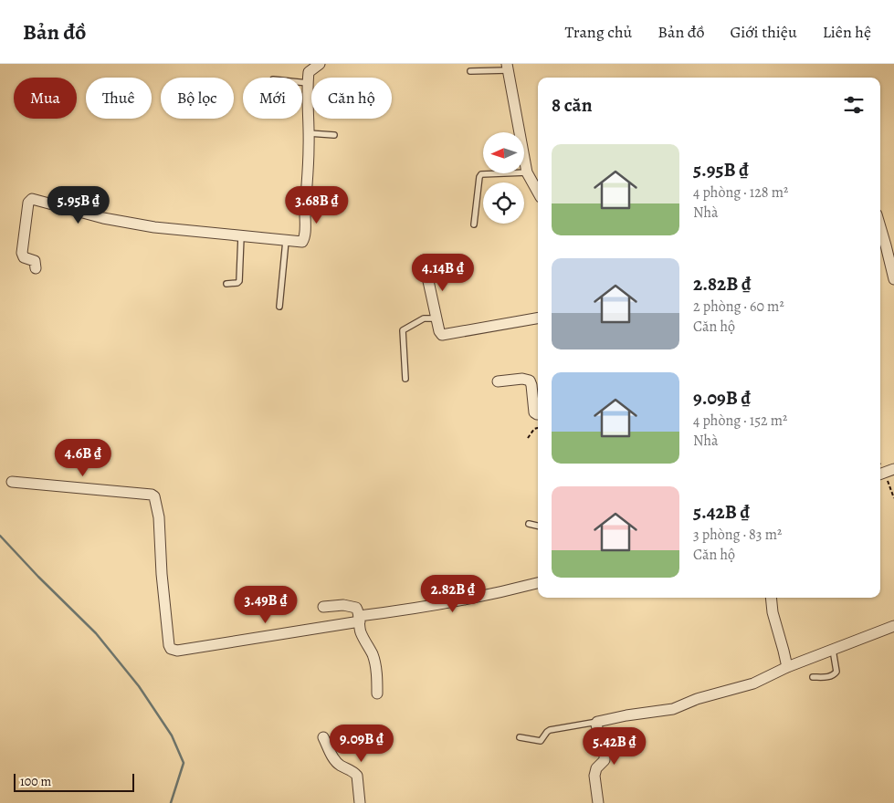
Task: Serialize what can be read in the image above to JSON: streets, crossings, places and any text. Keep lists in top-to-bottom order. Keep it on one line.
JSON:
{"scale_bar":"100 m","north":"left","page":{"header":"Bản đồ","nav":["Trang chủ","Bản đồ","Giới thiệu","Liên hệ"],"chip":["Mua","Thuê","Bộ lọc","Mới","Căn hộ"],"heading":"8 căn","list":[{"name":"5.95B ₫","note":"4 phòng · 128 m² · Nhà"},{"name":"2.82B ₫","note":"2 phòng · 60 m² · Căn hộ"},{"name":"9.09B ₫","note":"4 phòng · 152 m² · Nhà"},{"name":"5.42B ₫","note":"3 phòng · 83 m² · Căn hộ"}],"price":["5.95B ₫","3.68B ₫","4.14B ₫","4.6B ₫","2.82B ₫","3.49B ₫","9.09B ₫","5.42B ₫"],"scale":"100 m"}}
